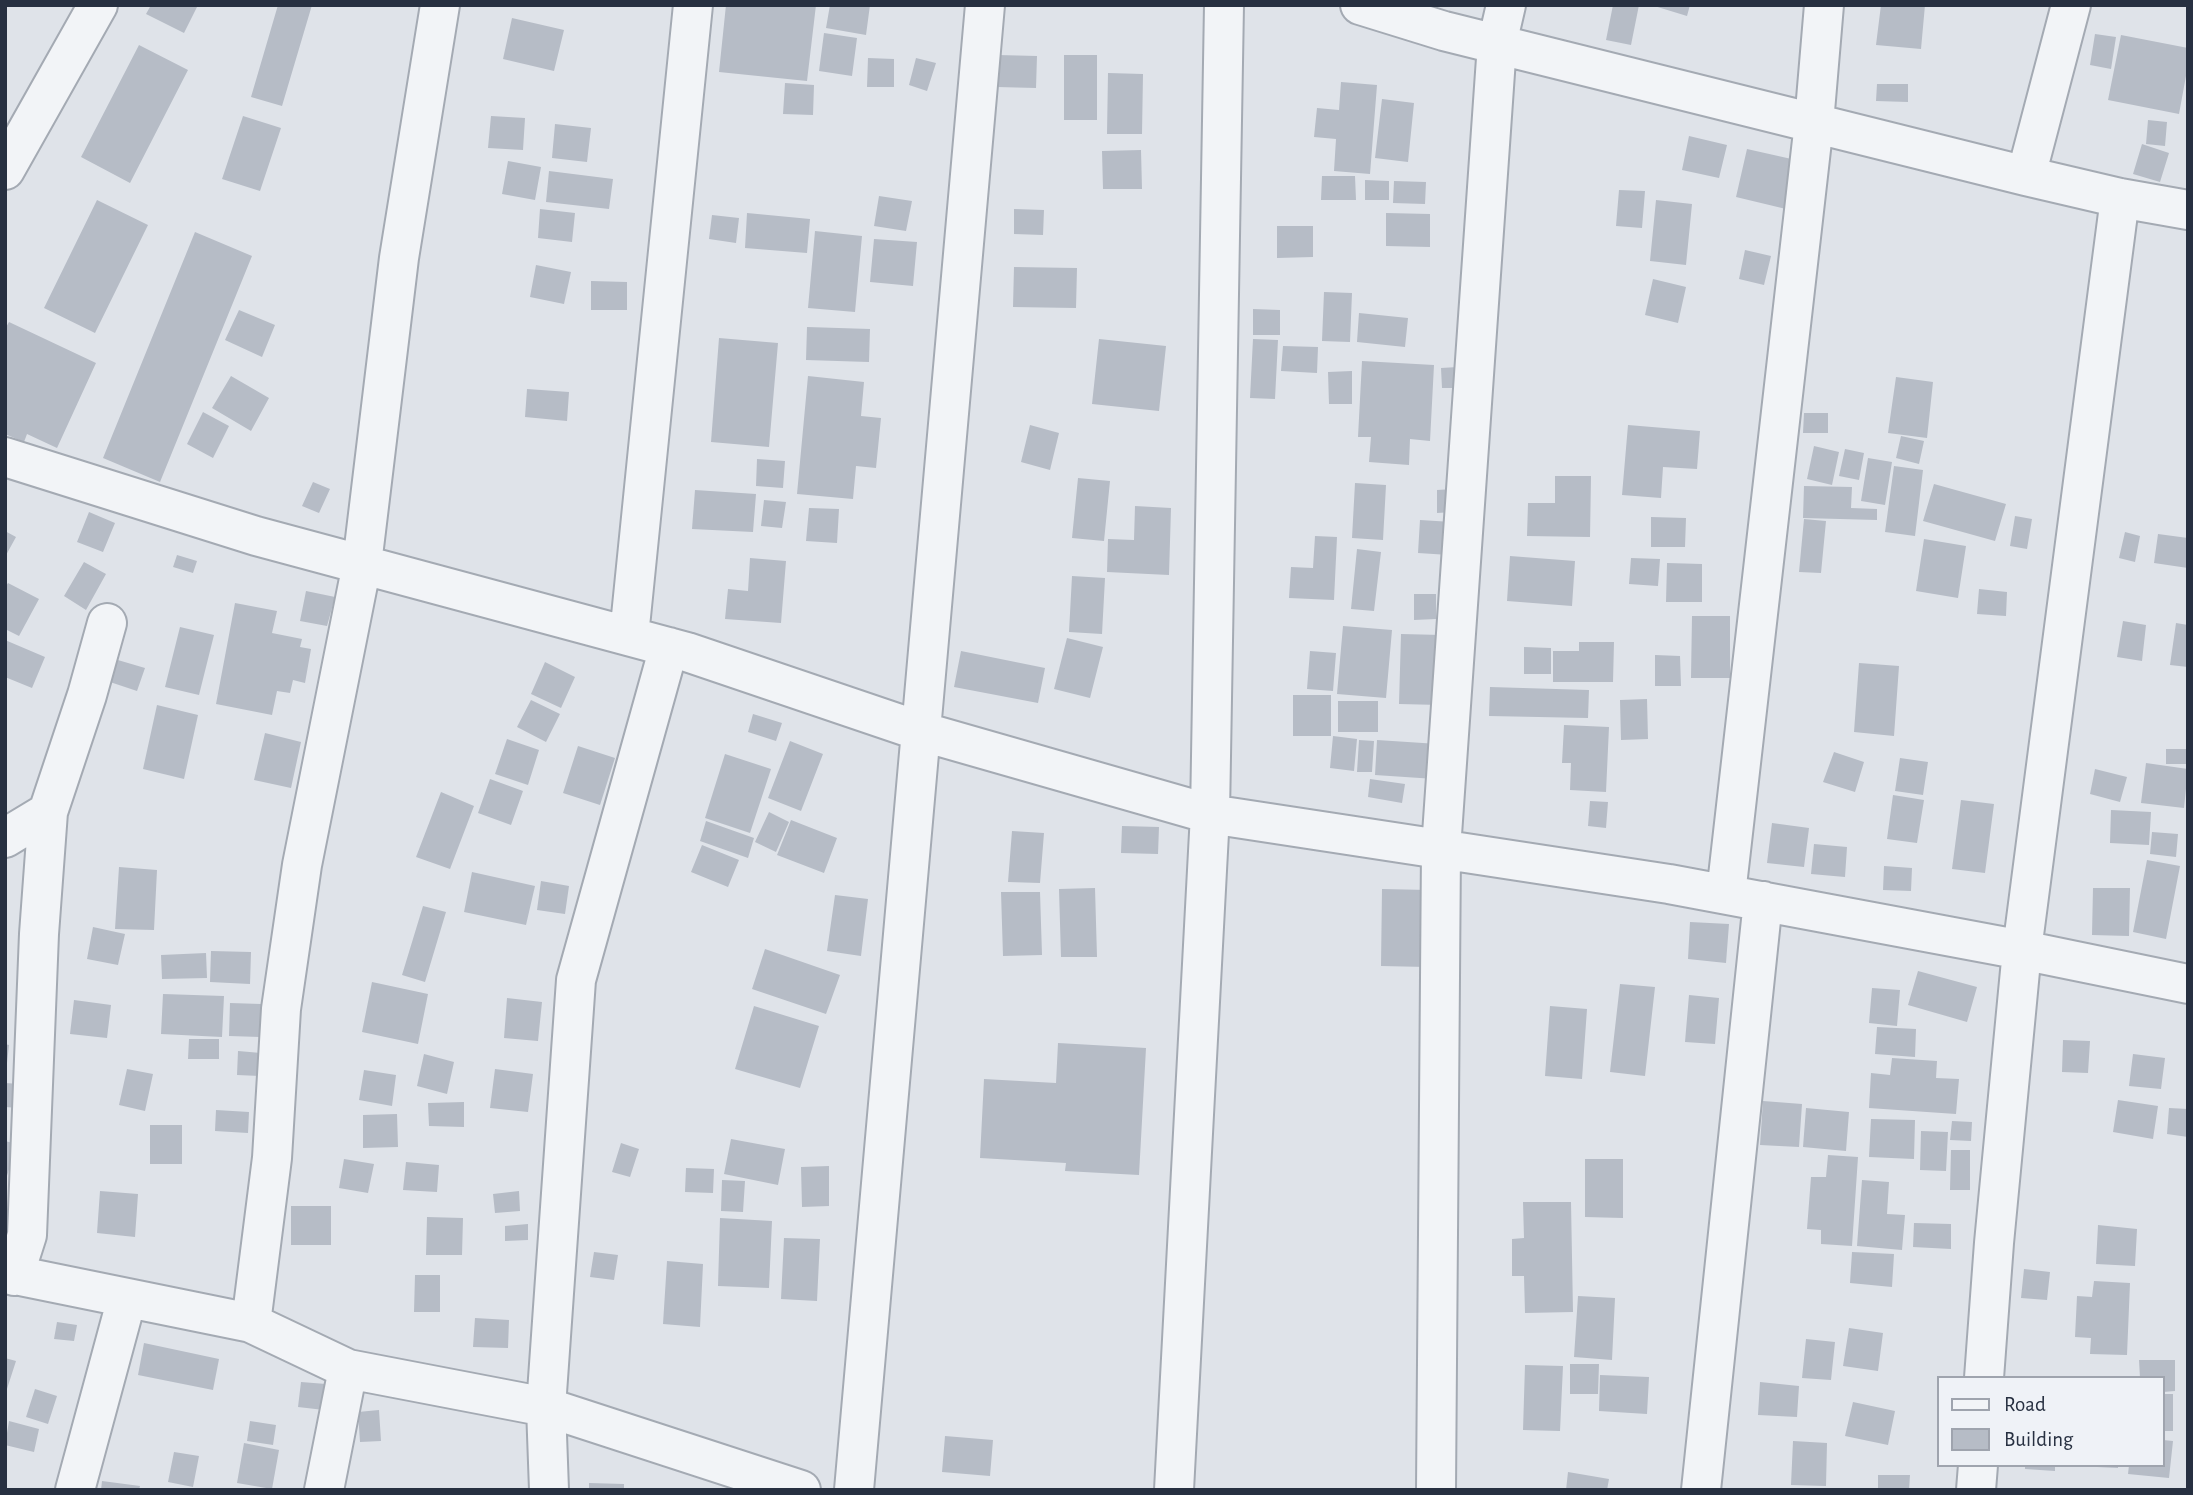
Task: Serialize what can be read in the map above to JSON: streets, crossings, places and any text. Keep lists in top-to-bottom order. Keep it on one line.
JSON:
{"legend":["Road","Building"]}
